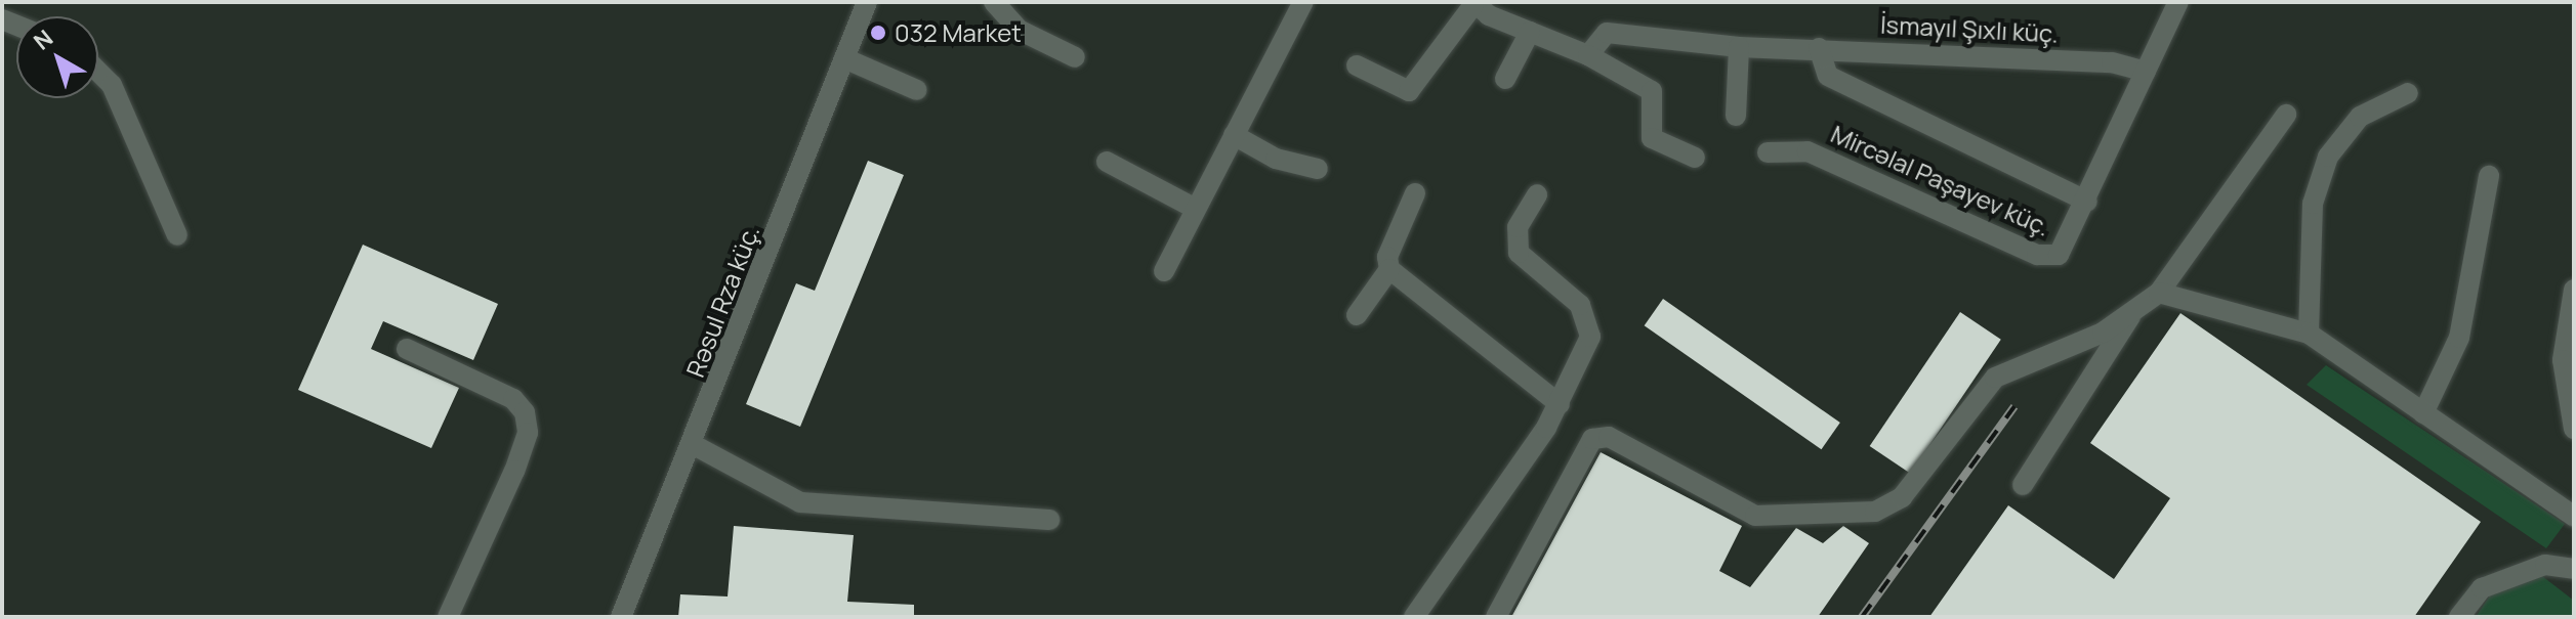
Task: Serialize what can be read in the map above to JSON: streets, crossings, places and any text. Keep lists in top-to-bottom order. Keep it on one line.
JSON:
{"streets":{"street":["İsmayıl Şıxlı küç.","Mircəlal Paşayev küç.","Rəsul Rza küç."]},"crossings":[["İsmayıl Şıxlı küç.","Mircəlal Paşayev küç."]],"places":["032 Market"],"north":"top left"}
